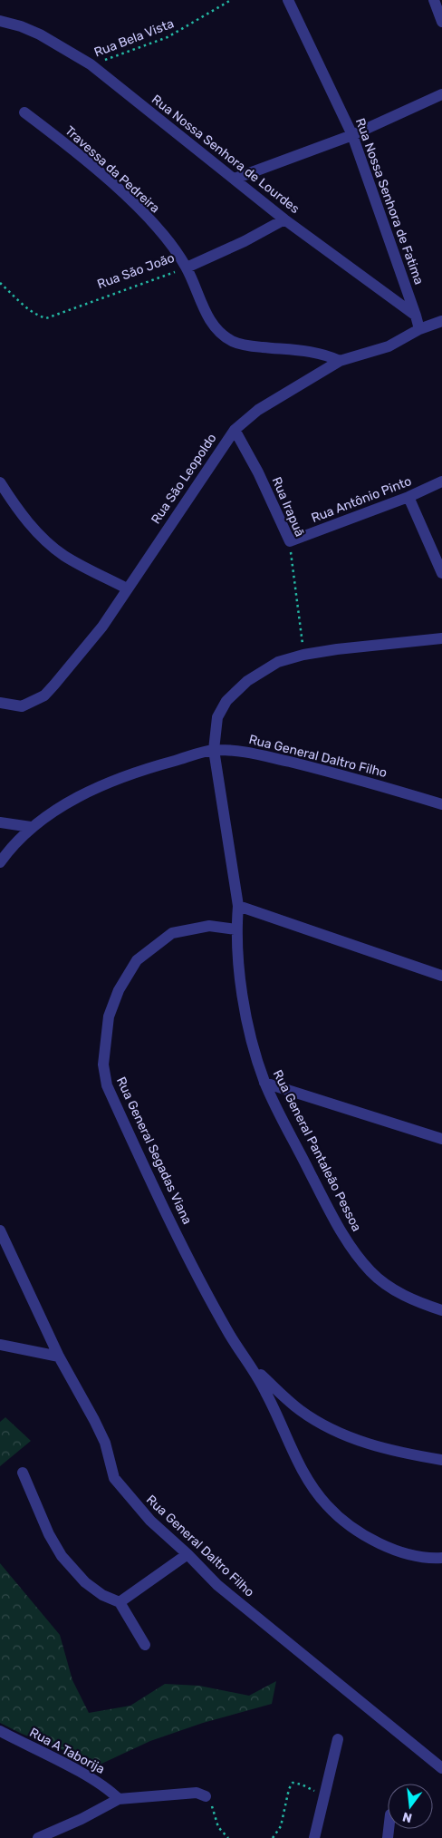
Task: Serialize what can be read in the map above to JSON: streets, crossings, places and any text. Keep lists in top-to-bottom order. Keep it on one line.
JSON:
{"streets":{"street":["Rua Nossa Senhora de Lourdes","Travessa da Pedreira","Rua Nossa Senhora de Fatima","Rua São João","Rua São Leopoldo","Rua Antônio Pinto","Rua Irapuã","Rua General Daltro Filho","Rua General Segadas Viana","Rua General Pantaleão Pessoa","Rua A Taborija"],"path":["Rua Bela Vista"]},"crossings":[["Rua Bela Vista","Rua Nossa Senhora de Lourdes"],["Rua Nossa Senhora de Lourdes","Rua Nossa Senhora de Fatima"],["Rua Nossa Senhora de Lourdes","Rua São João"],["Travessa da Pedreira","Rua São João"],["Travessa da Pedreira","Rua São Leopoldo"],["Rua São Leopoldo","Rua Irapuã"],["Rua Antônio Pinto","Rua Irapuã"],["Rua Irapuã","Rua General Pantaleão Pessoa"],["Rua General Daltro Filho","Rua General Pantaleão Pessoa"],["Rua General Segadas Viana","Rua General Pantaleão Pessoa"]],"north":"bottom"}
